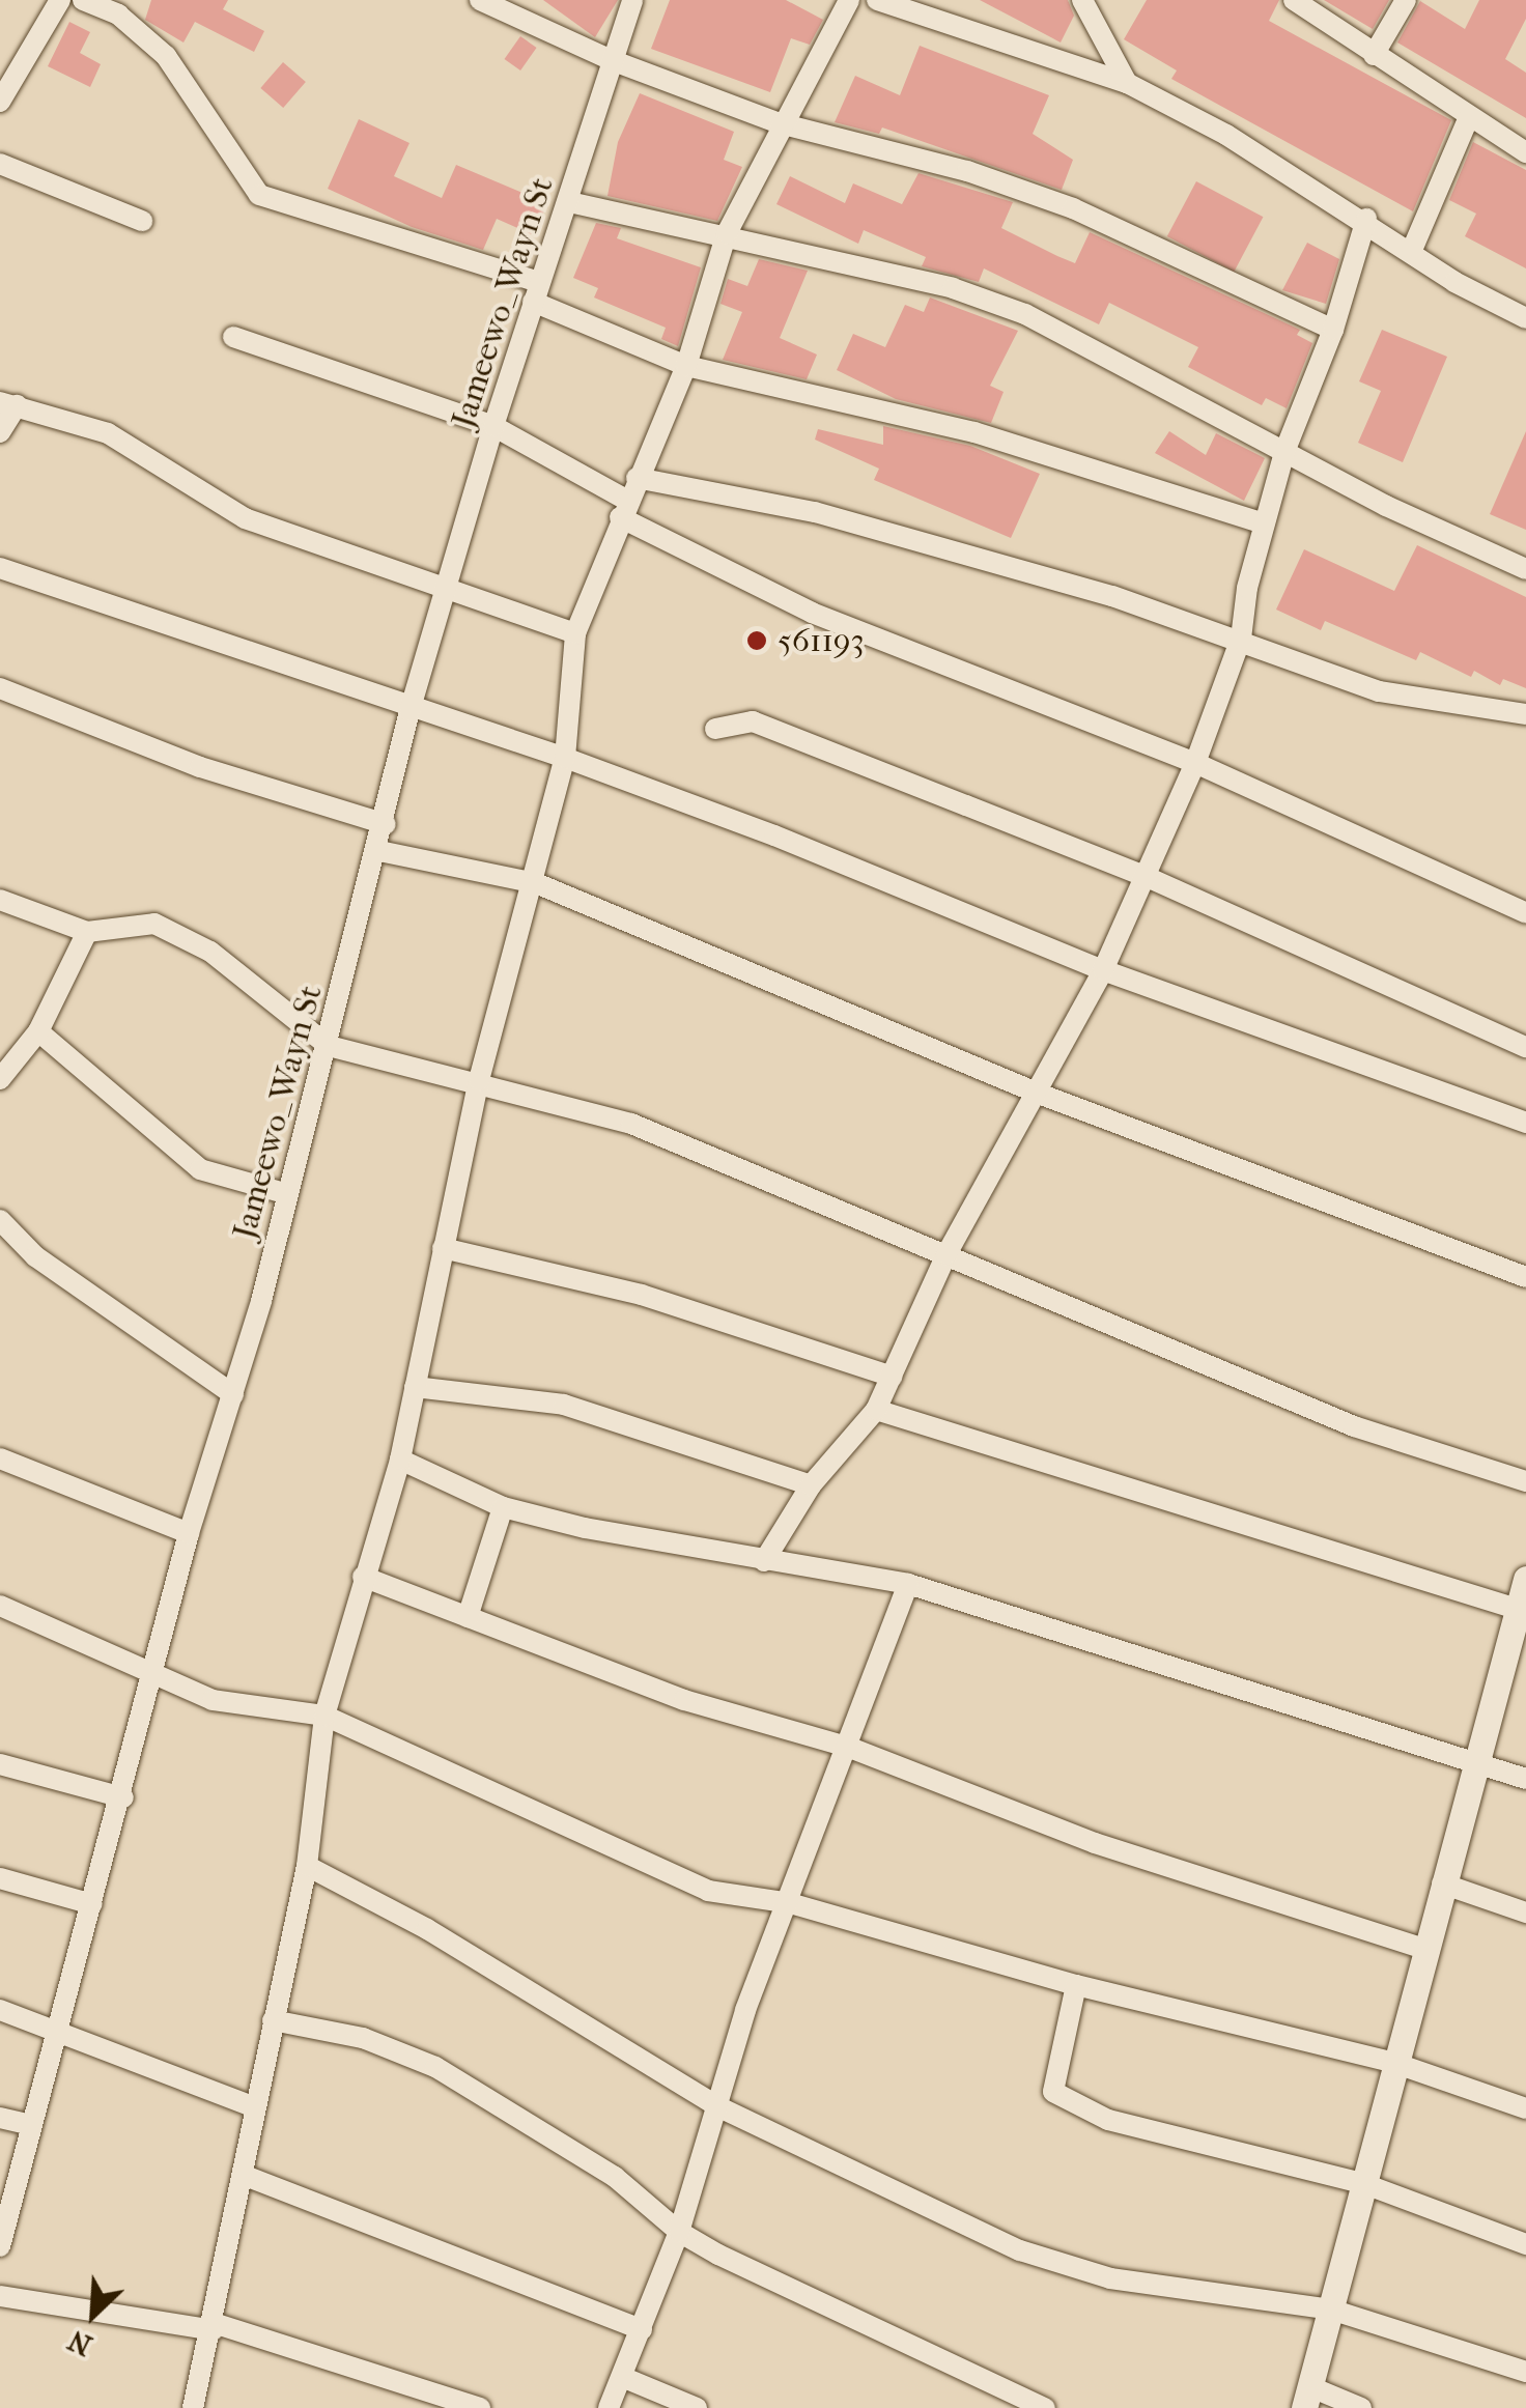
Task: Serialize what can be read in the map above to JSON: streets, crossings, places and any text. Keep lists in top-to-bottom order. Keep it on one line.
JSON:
{"streets":{"street":["Jameewo_Wayn St"]},"places":["561193"],"north":"bottom left"}
